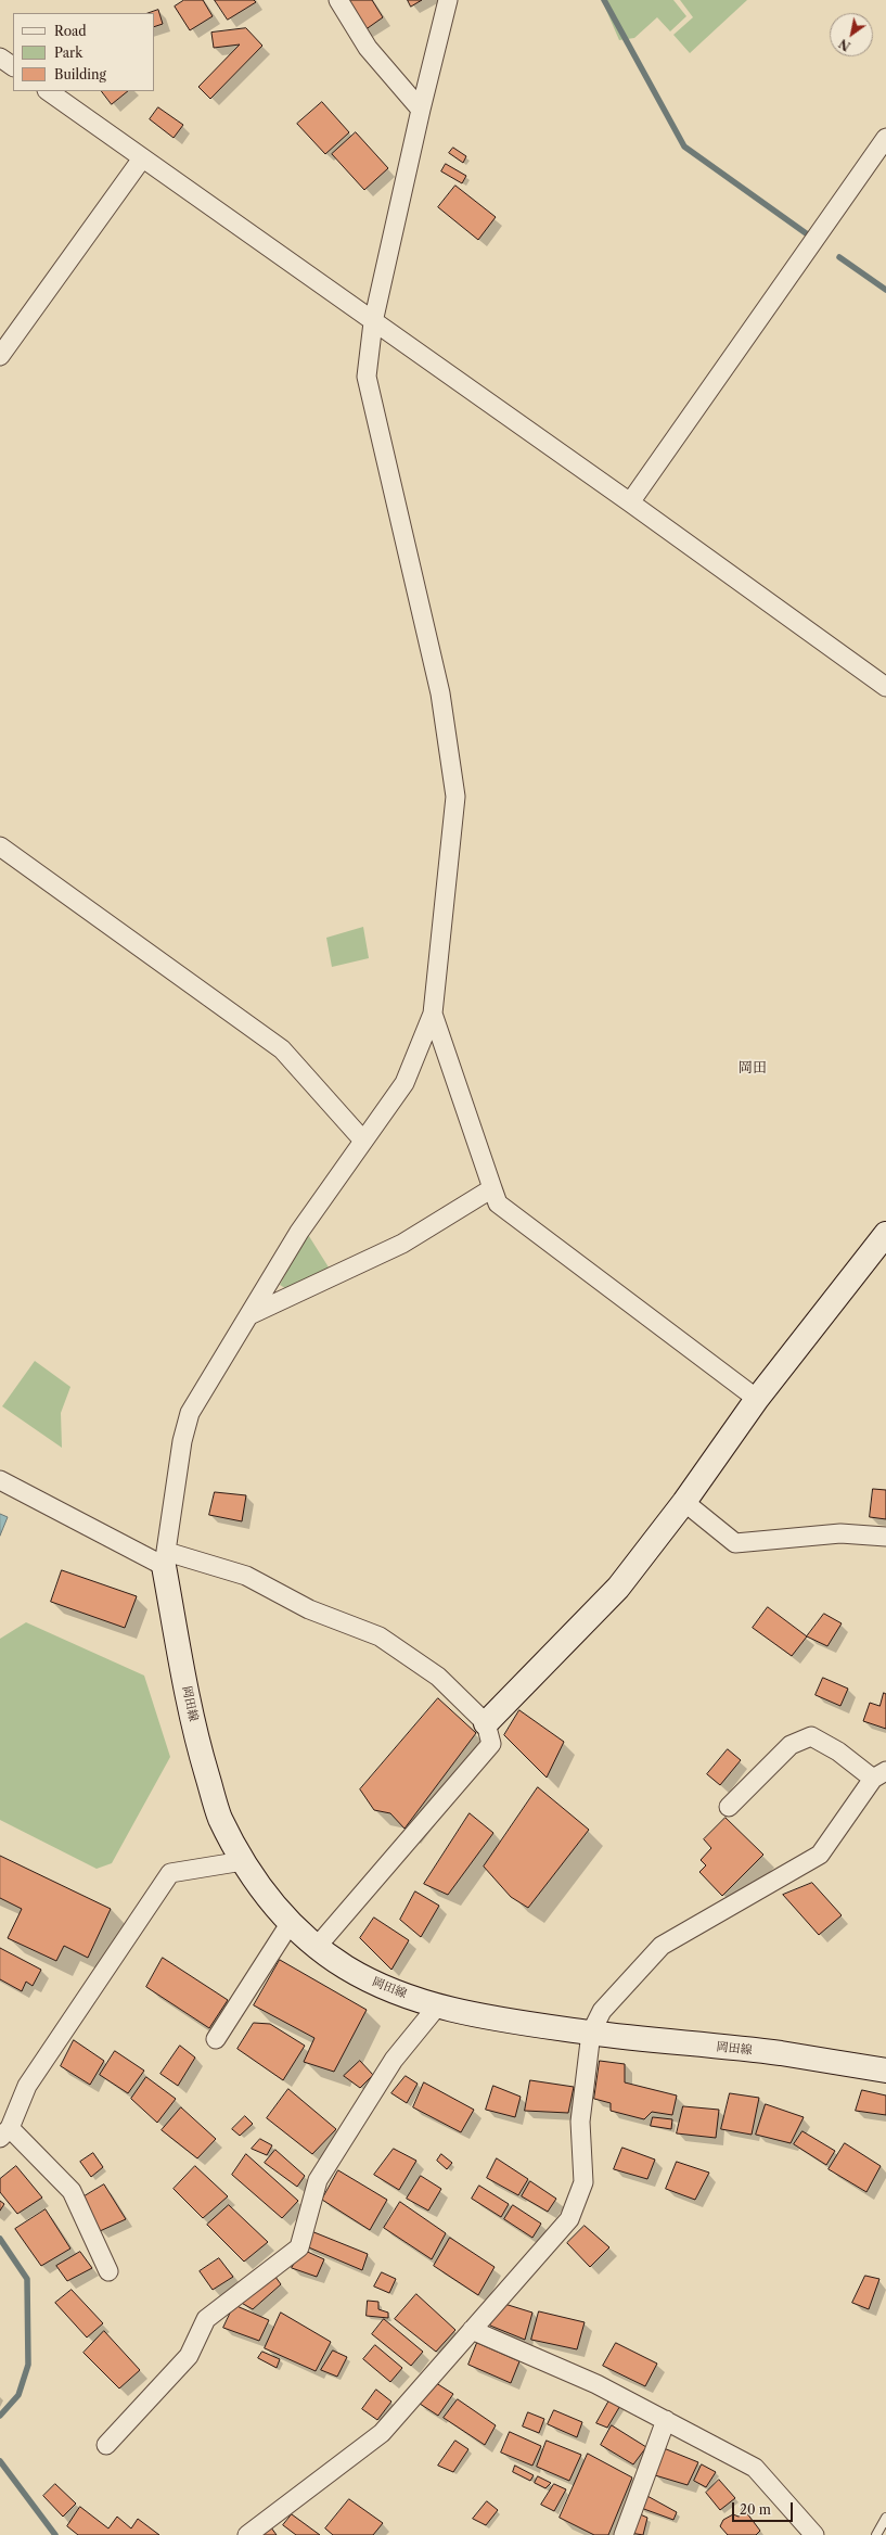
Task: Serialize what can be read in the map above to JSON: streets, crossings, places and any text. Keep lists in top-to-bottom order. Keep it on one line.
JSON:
{"streets":{"street":["岡田線"]},"districts":["岡田"],"legend":["Road","Park","Building"],"scale_bar":"20 m","north":"bottom left"}
